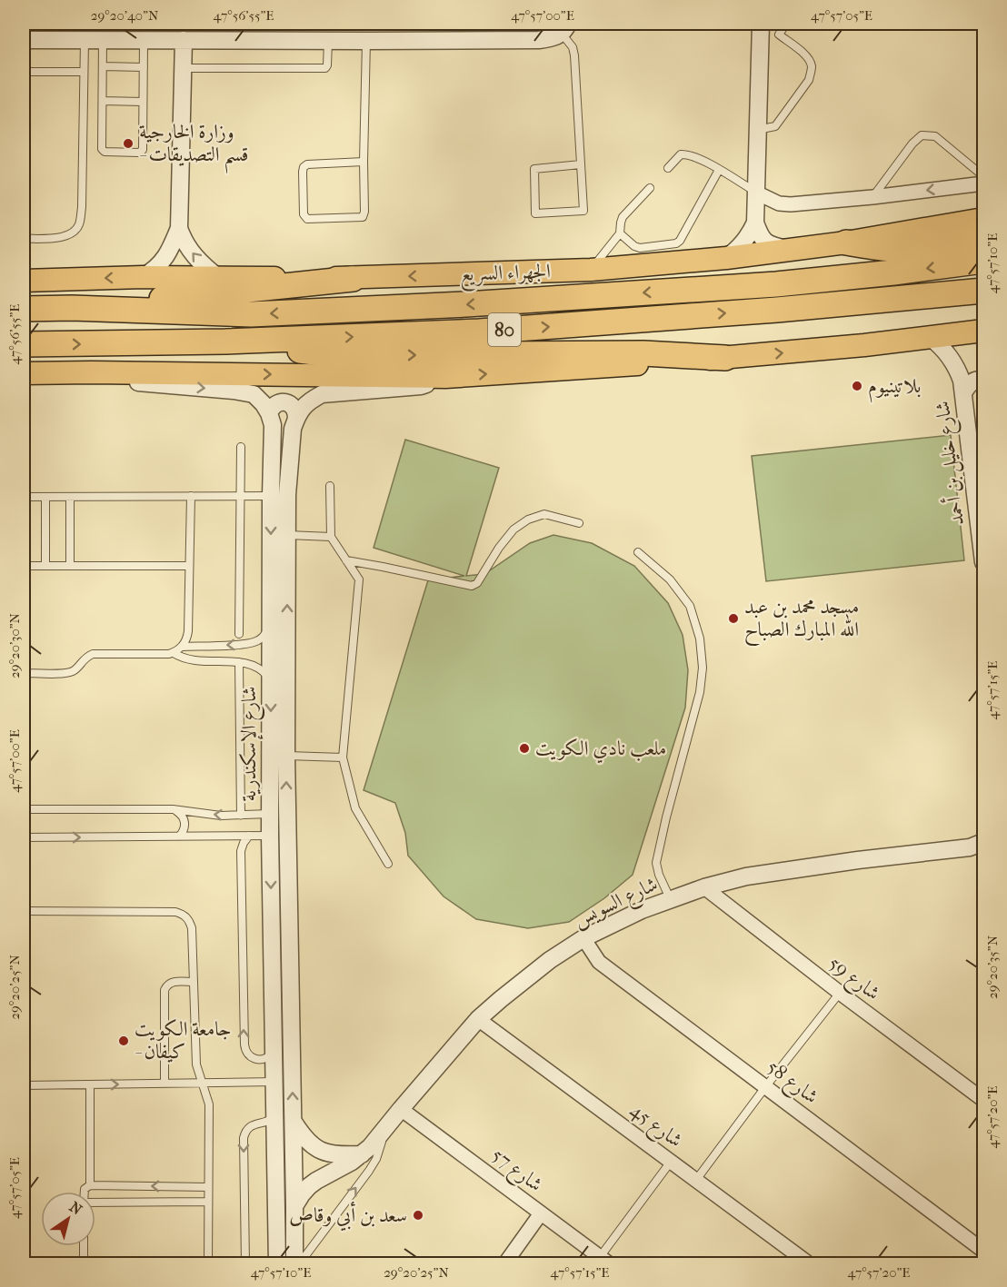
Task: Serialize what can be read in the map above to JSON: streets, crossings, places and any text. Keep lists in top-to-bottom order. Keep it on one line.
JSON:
{"streets":{"highway":["الجهراء السريع","80"],"street":["شارع خليل بن أحمد","شارع الإسكندرية","شارع السويس","شارع 59","شارع 58","شارع 45","شارع 57"]},"crossings":[["شارع الإسكندرية","شارع السويس"],["شارع السويس","شارع 59"],["شارع السويس","شارع 58"],["شارع السويس","شارع 45"],["شارع السويس","شارع 57"]],"places":["وزارة الخارجية - قسم التصديقات","بلاتينيوم","مسجد محمد بن عبد الله المبارك الصباح","ملعب نادي الكويت","جامعة الكويت - كيفان","سعد بن أبي وقاص"],"north":"top right","coordinates":["29°20'40\"N","47°56'55\"E","47°57'00\"E","47°57'05\"E","47°57'10\"E","29°20'30\"N","47°57'15\"E","29°20'35\"N","29°20'25\"N","47°57'20\"E"]}
